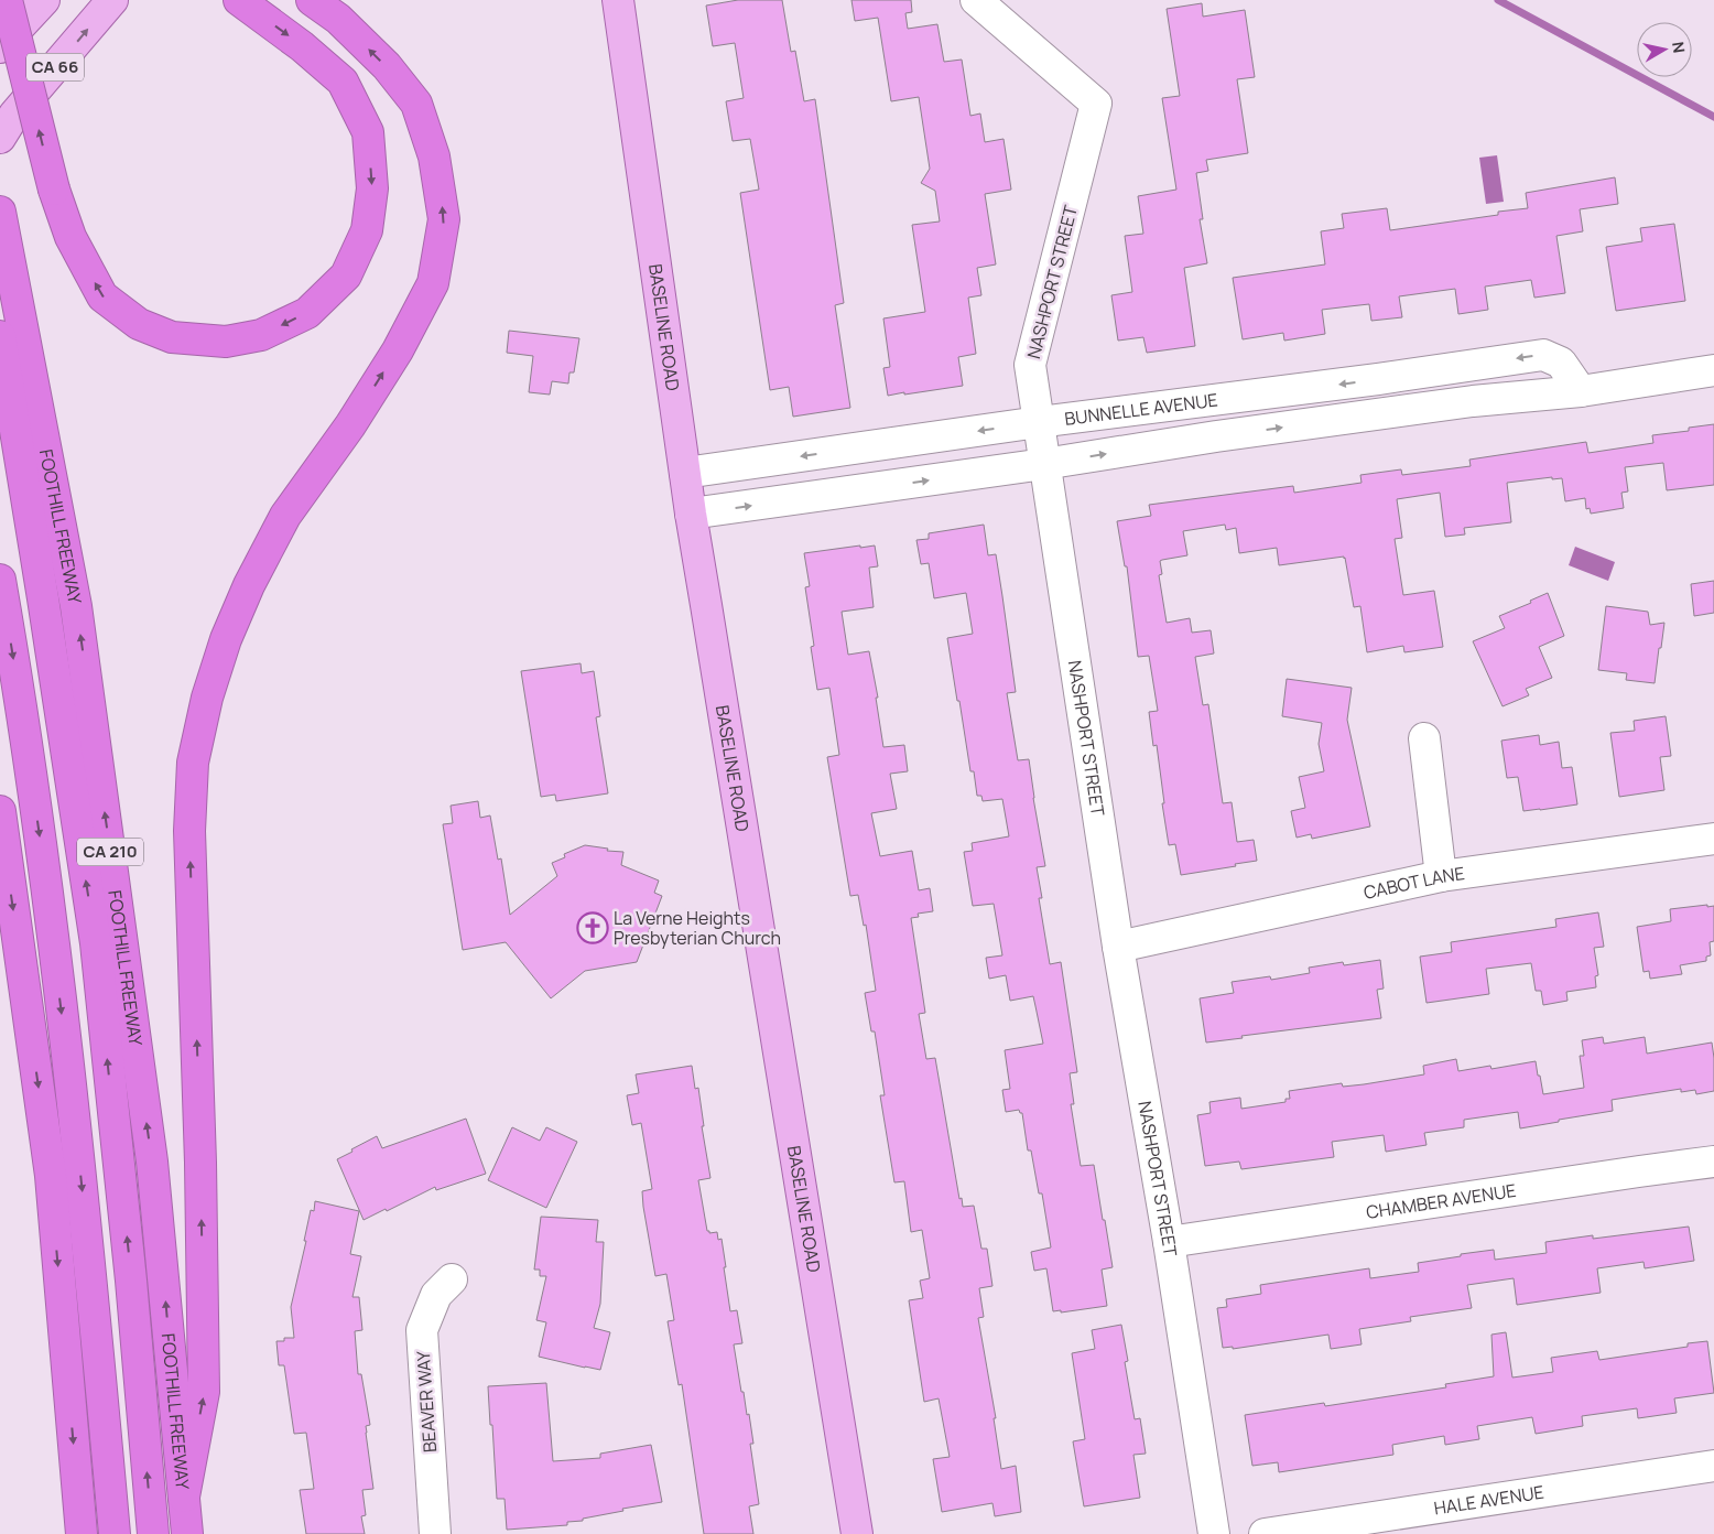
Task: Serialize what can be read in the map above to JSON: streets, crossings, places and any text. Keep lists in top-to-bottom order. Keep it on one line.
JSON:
{"streets":{"highway":["FOOTHILL FREEWAY","CA 210"],"main road":["CA 66","BASELINE ROAD"],"street":["NASHPORT STREET","BUNNELLE AVENUE","CABOT LANE","CHAMBER AVENUE","BEAVER WAY","HALE AVENUE"]},"crossings":[["NASHPORT STREET","BUNNELLE AVENUE"],["NASHPORT STREET","CABOT LANE"],["NASHPORT STREET","CHAMBER AVENUE"],["BASELINE ROAD","BUNNELLE AVENUE"]],"places":{"church":["La Verne Heights Presbyterian Church"]},"north":"right"}
